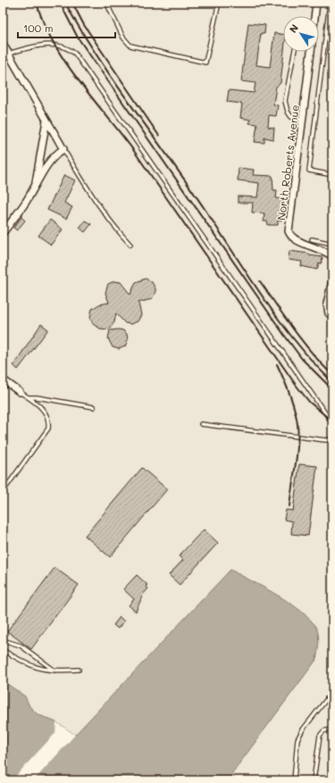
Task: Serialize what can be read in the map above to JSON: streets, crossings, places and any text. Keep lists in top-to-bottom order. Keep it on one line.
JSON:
{"streets":{"street":["North Roberts Avenue"]},"scale_bar":"100 m","north":"top left"}
